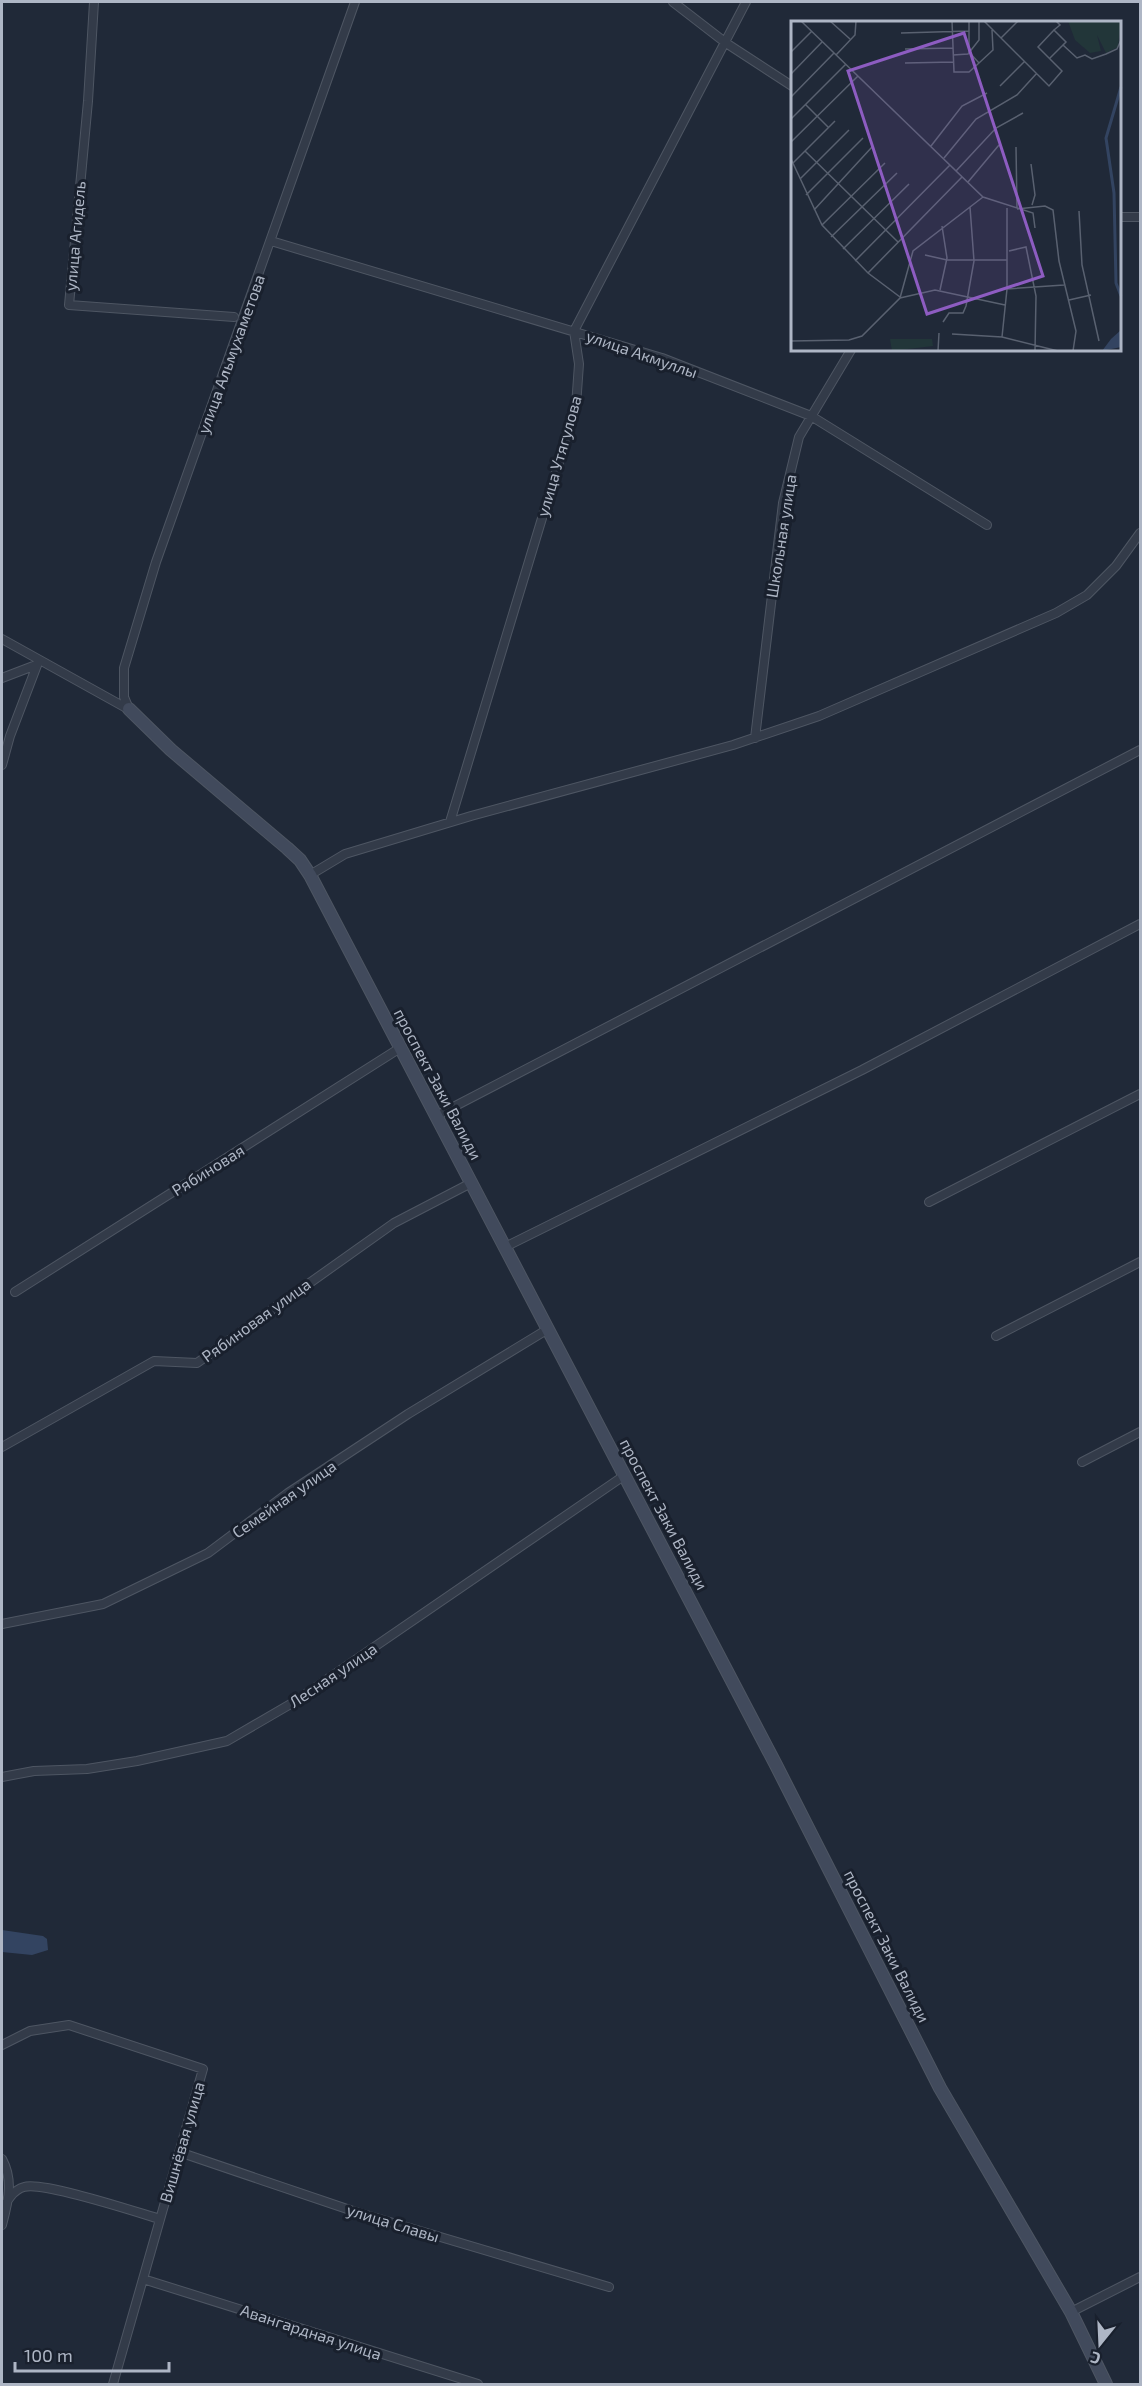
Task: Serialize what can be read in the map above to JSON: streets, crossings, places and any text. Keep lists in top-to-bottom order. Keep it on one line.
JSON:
{"streets":{"street":["улица Агидель","улица Альмухаметова","улица Акмуллы","улица Утягулова","Школьная улица","проспект Заки Валиди","Рябиновая","Рябиновая улица","Семейная улица","Лесная улица","Вишнёвая улица","улица Славы","Авангардная улица"]},"crossings":[["улица Альмухаметова","улица Акмуллы"],["улица Альмухаметова","проспект Заки Валиди"],["улица Акмуллы","улица Утягулова"],["улица Акмуллы","Школьная улица"],["проспект Заки Валиди","Рябиновая"],["проспект Заки Валиди","Рябиновая улица"],["проспект Заки Валиди","Семейная улица"],["проспект Заки Валиди","Лесная улица"],["Вишнёвая улица","улица Славы"],["Вишнёвая улица","Авангардная улица"]],"scale_bar":"100 m","north":"bottom"}
